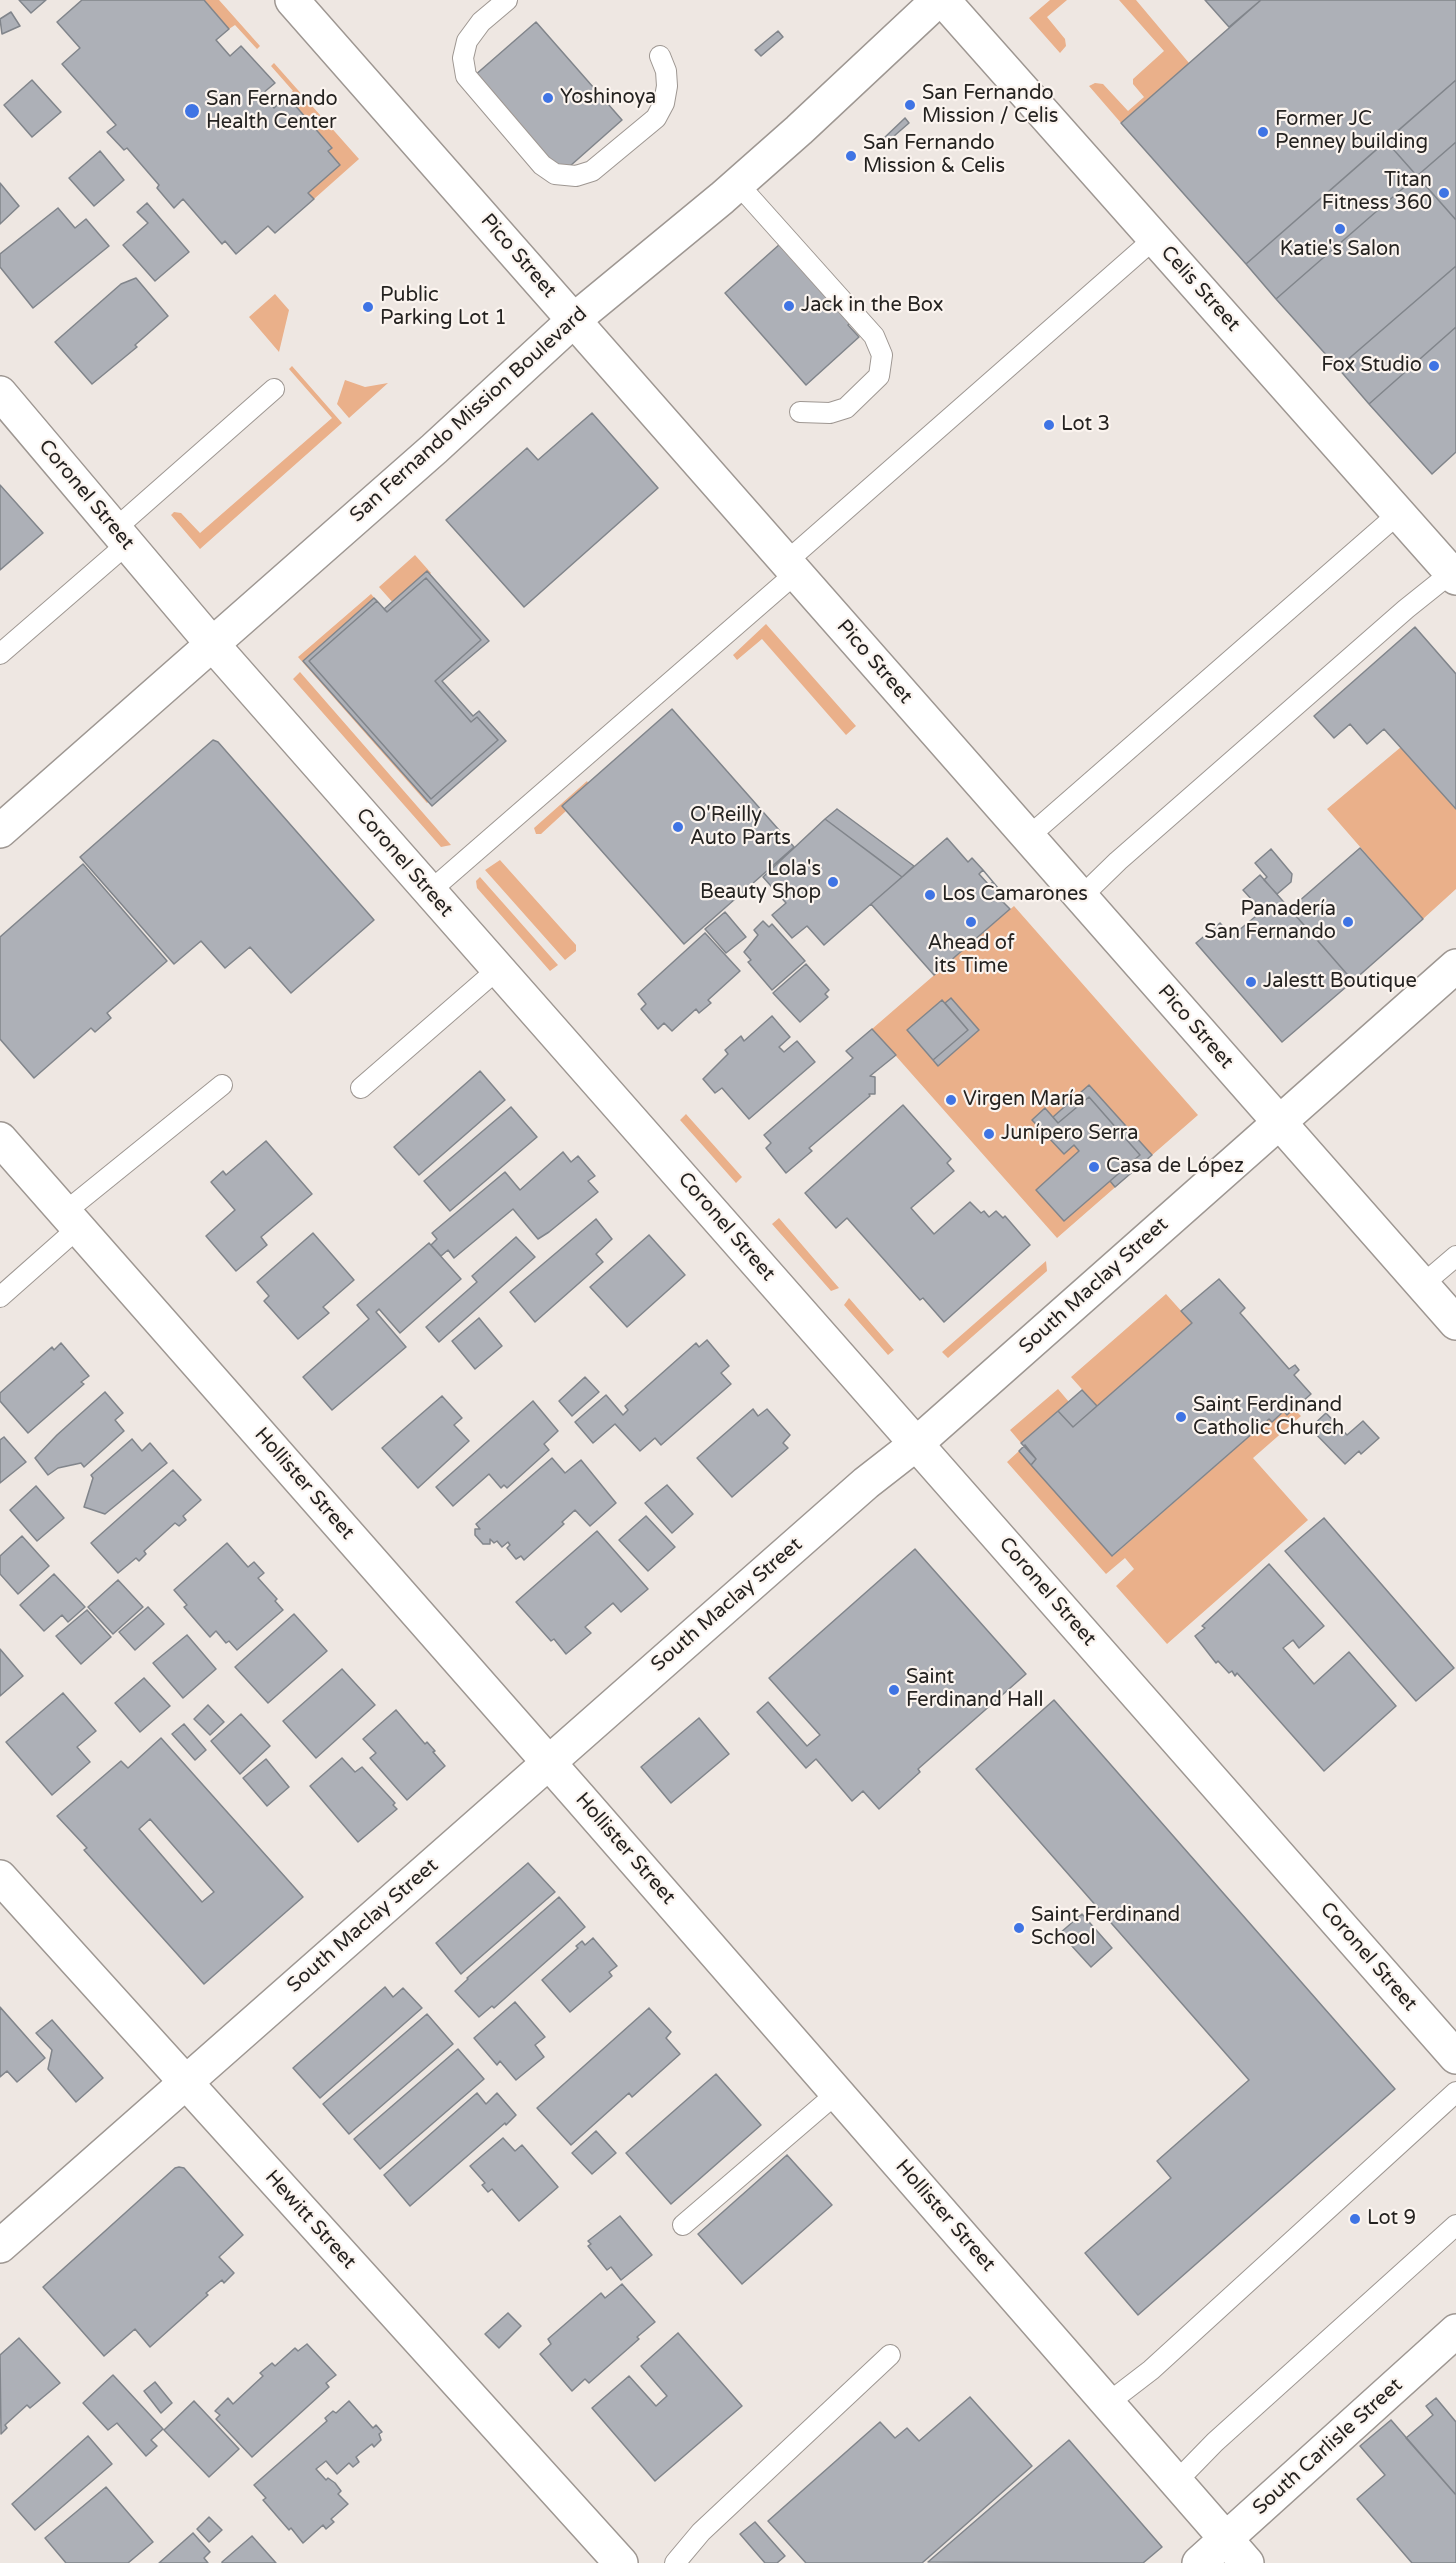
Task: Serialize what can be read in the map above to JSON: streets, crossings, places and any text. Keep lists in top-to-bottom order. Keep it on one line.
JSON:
{"streets":{"street":["Pico Street","Celis Street","San Fernando Mission Boulevard","Coronel Street","South Maclay Street","Hollister Street","Hewitt Street","South Carlisle Street"]},"crossings":[["Pico Street","San Fernando Mission Boulevard"],["Pico Street","South Maclay Street"],["San Fernando Mission Boulevard","Coronel Street"],["Coronel Street","South Maclay Street"],["South Maclay Street","Hollister Street"],["South Maclay Street","Hewitt Street"],["Hollister Street","South Carlisle Street"]],"places":["Yoshinoya","San Fernando Mission / Celis","San Fernando Health Center","Former JC Penney building","San Fernando Mission & Celis","Titan Fitness 360","Katie's Salon","Jack in the Box","Public Parking Lot 1","Fox Studio","Lot 3","O'Reilly Auto Parts","Lola's Beauty Shop","Los Camarones","Ahead of its Time","Panadería San Fernando","Jalestt Boutique","Virgen María","Junípero Serra","Casa de López","Saint Ferdinand Catholic Church","Saint Ferdinand Hall","Saint Ferdinand School","Lot 9"]}
